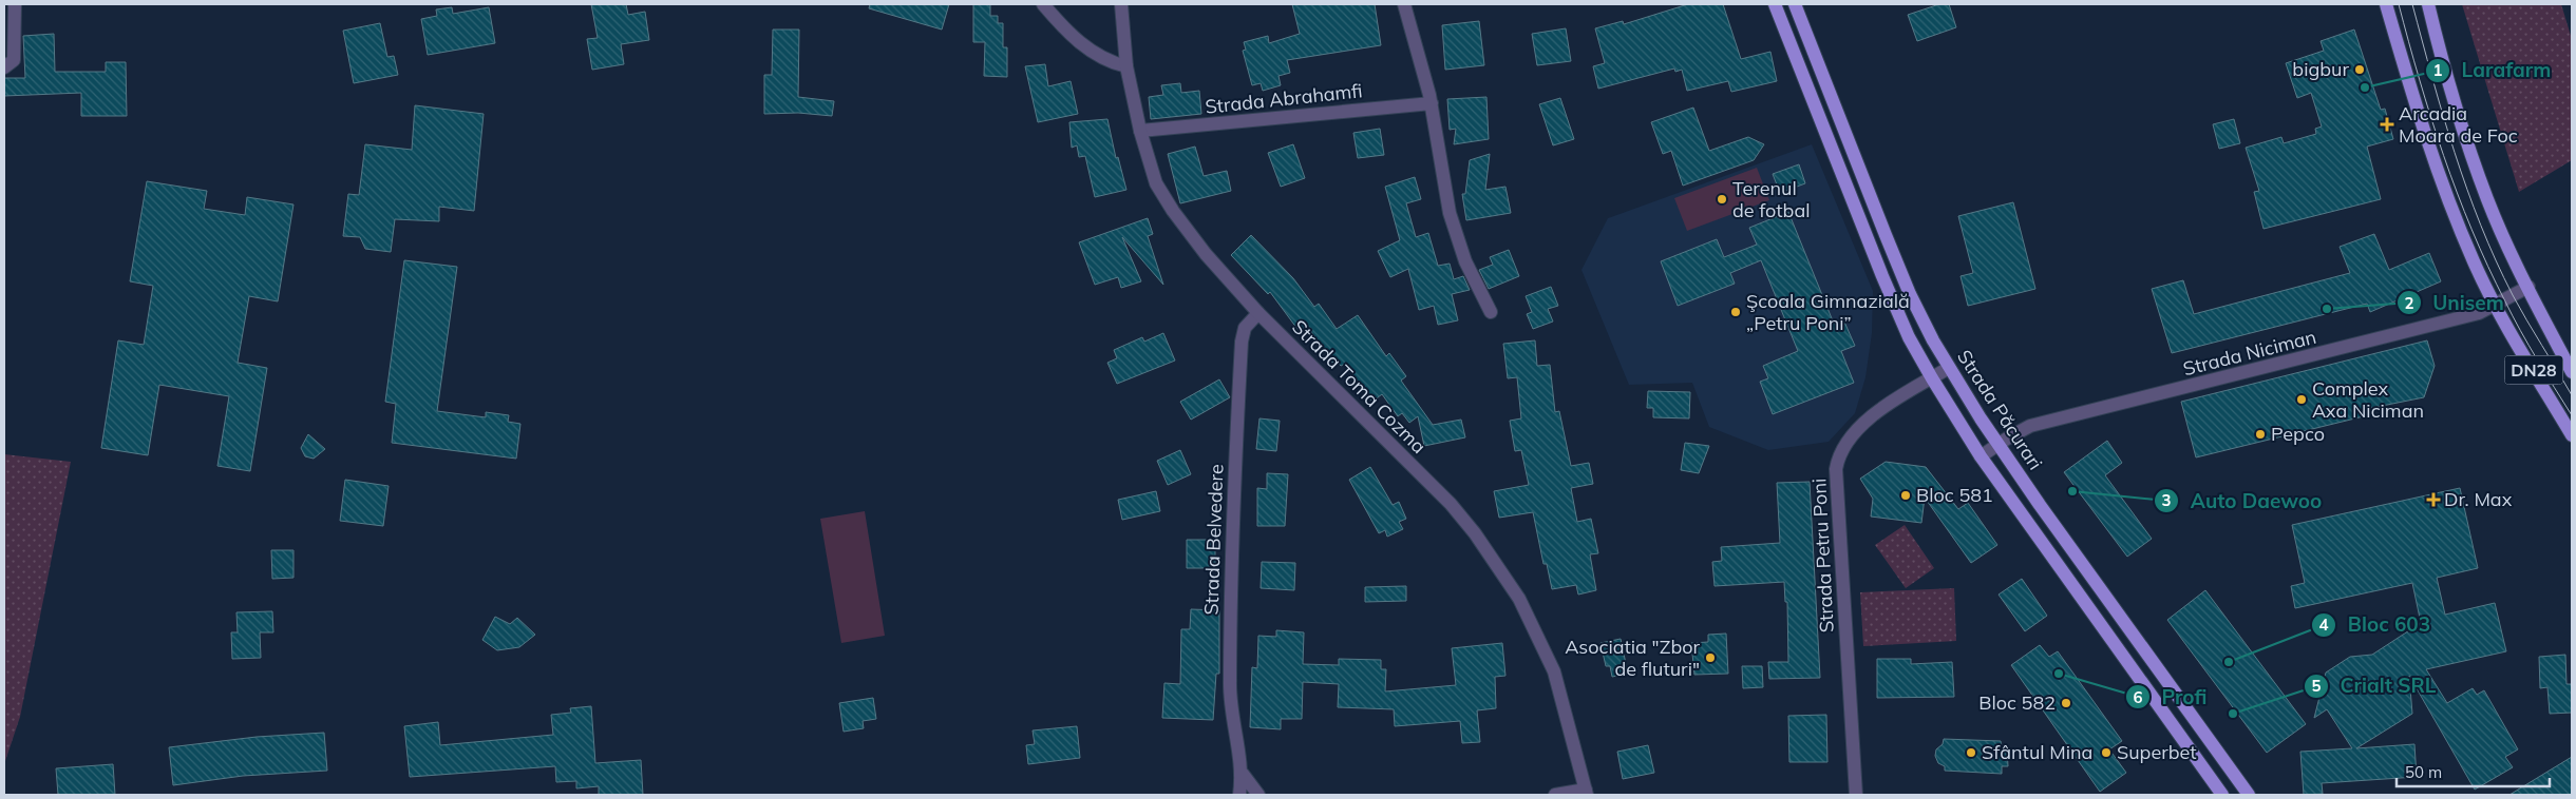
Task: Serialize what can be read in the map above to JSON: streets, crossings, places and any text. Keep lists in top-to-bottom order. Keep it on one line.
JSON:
{"streets":{"main road":["DN28","Strada Păcurari"],"street":["Strada Abrahamfi","Strada Niciman","Strada Toma Cozma","Strada Belvedere","Strada Petru Poni"]},"crossings":[["Strada Abrahamfi","Strada Toma Cozma"],["Strada Niciman","DN28"],["Strada Niciman","Strada Păcurari"],["Strada Toma Cozma","Strada Belvedere"],["Strada Păcurari","Strada Petru Poni"]],"places":{"other":["bigbur","Larafarm","Terenul de fotbal","Unisem","Şcoala Gimnazială „Petru Poni”","Complex Axa Niciman","Pepco","Auto Daewoo","Bloc 581","Asociatia \"Zbor de fluturi\"","Bloc 603","Profi","Bloc 582","Crialt SRL","Sfântul Mina","Superbet"],"health":["Arcadia Moara de Foc","Dr. Max"]},"scale_bar":"50 m"}
